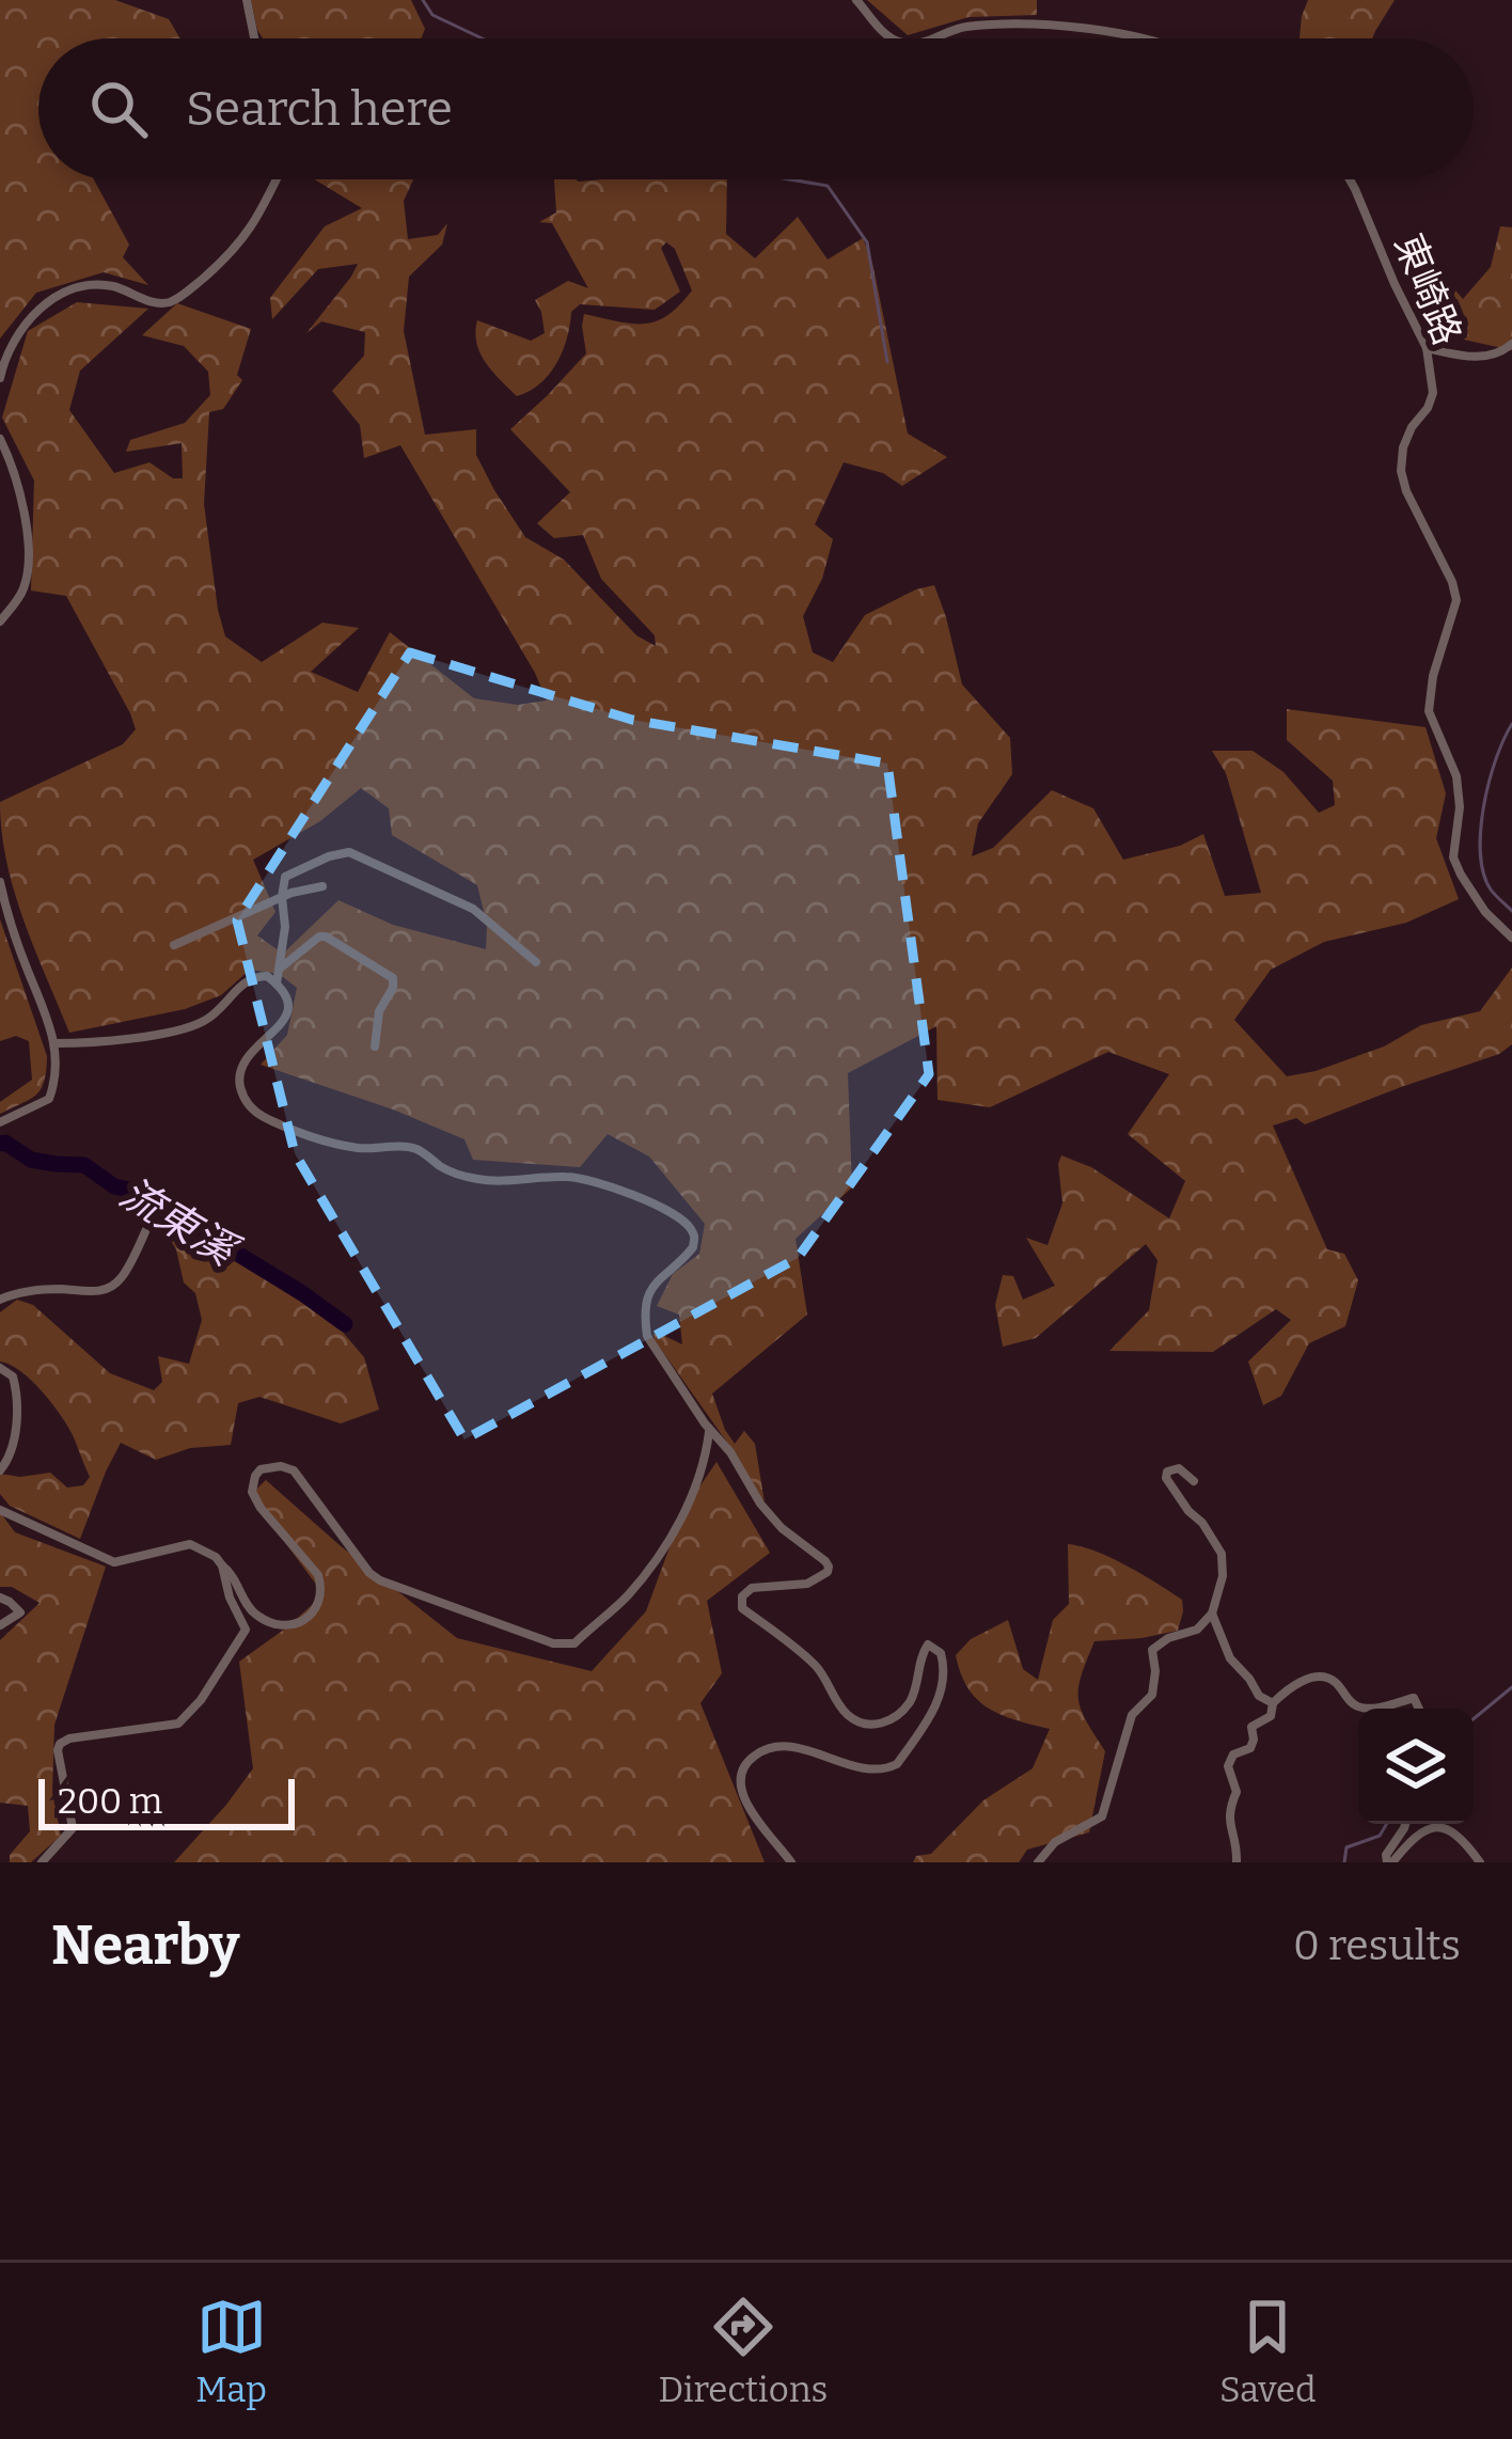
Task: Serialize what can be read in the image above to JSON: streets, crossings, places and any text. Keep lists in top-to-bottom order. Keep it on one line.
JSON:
{"streets":{"street":["東崎路"]},"water":["流東溪"],"scale_bar":"200 m","page":{"search":"Search here","scale":"200 m","heading":["Nearby","0 results"],"nav":["Map","Directions","Saved"]}}
